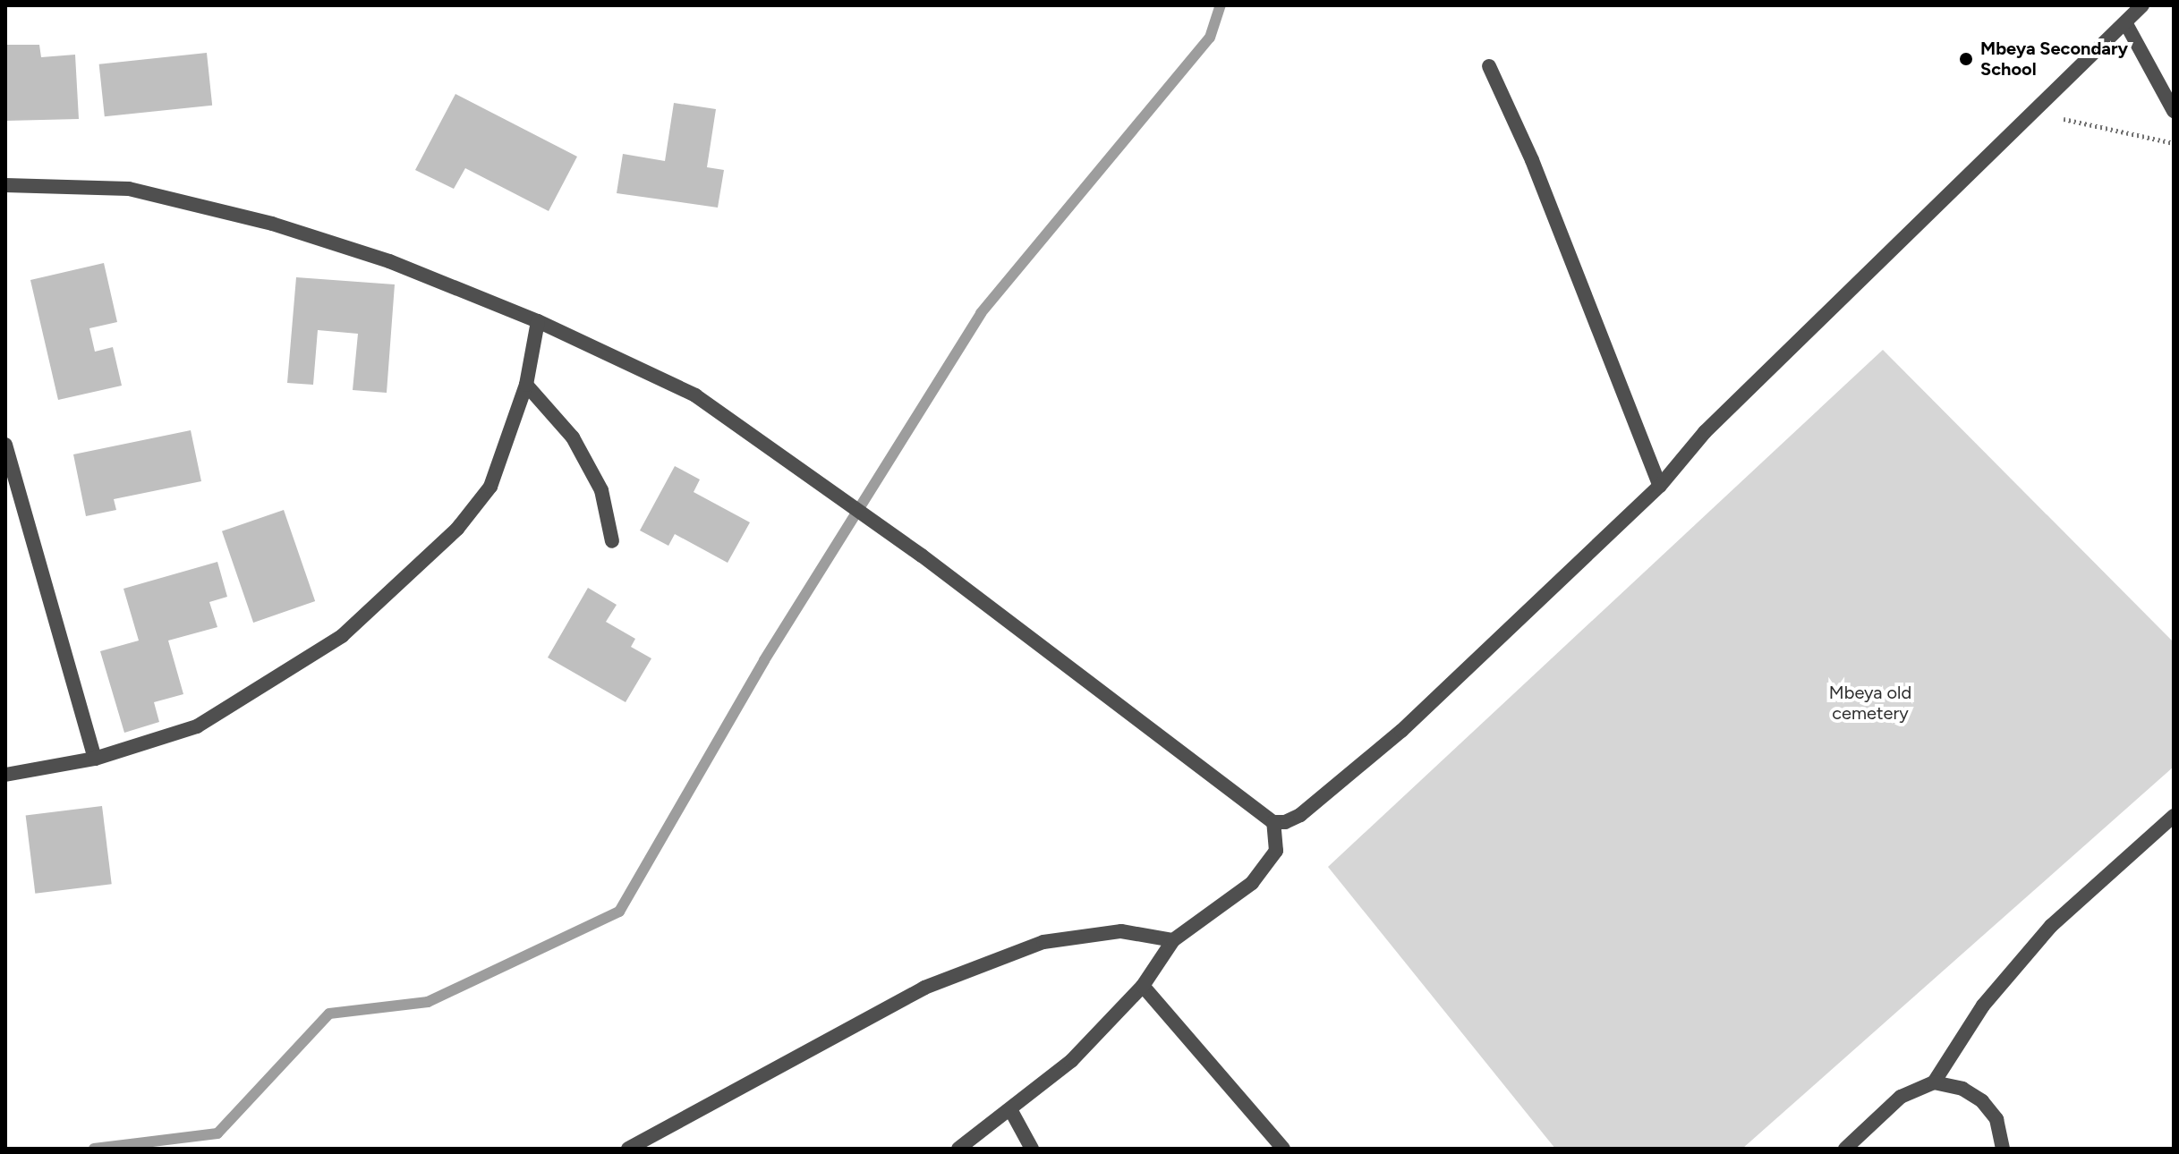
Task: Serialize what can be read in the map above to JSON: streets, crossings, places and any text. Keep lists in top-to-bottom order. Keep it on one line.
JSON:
{"parks":["Mbeya old cemetery"],"places":["Mbeya Secondary School"]}
